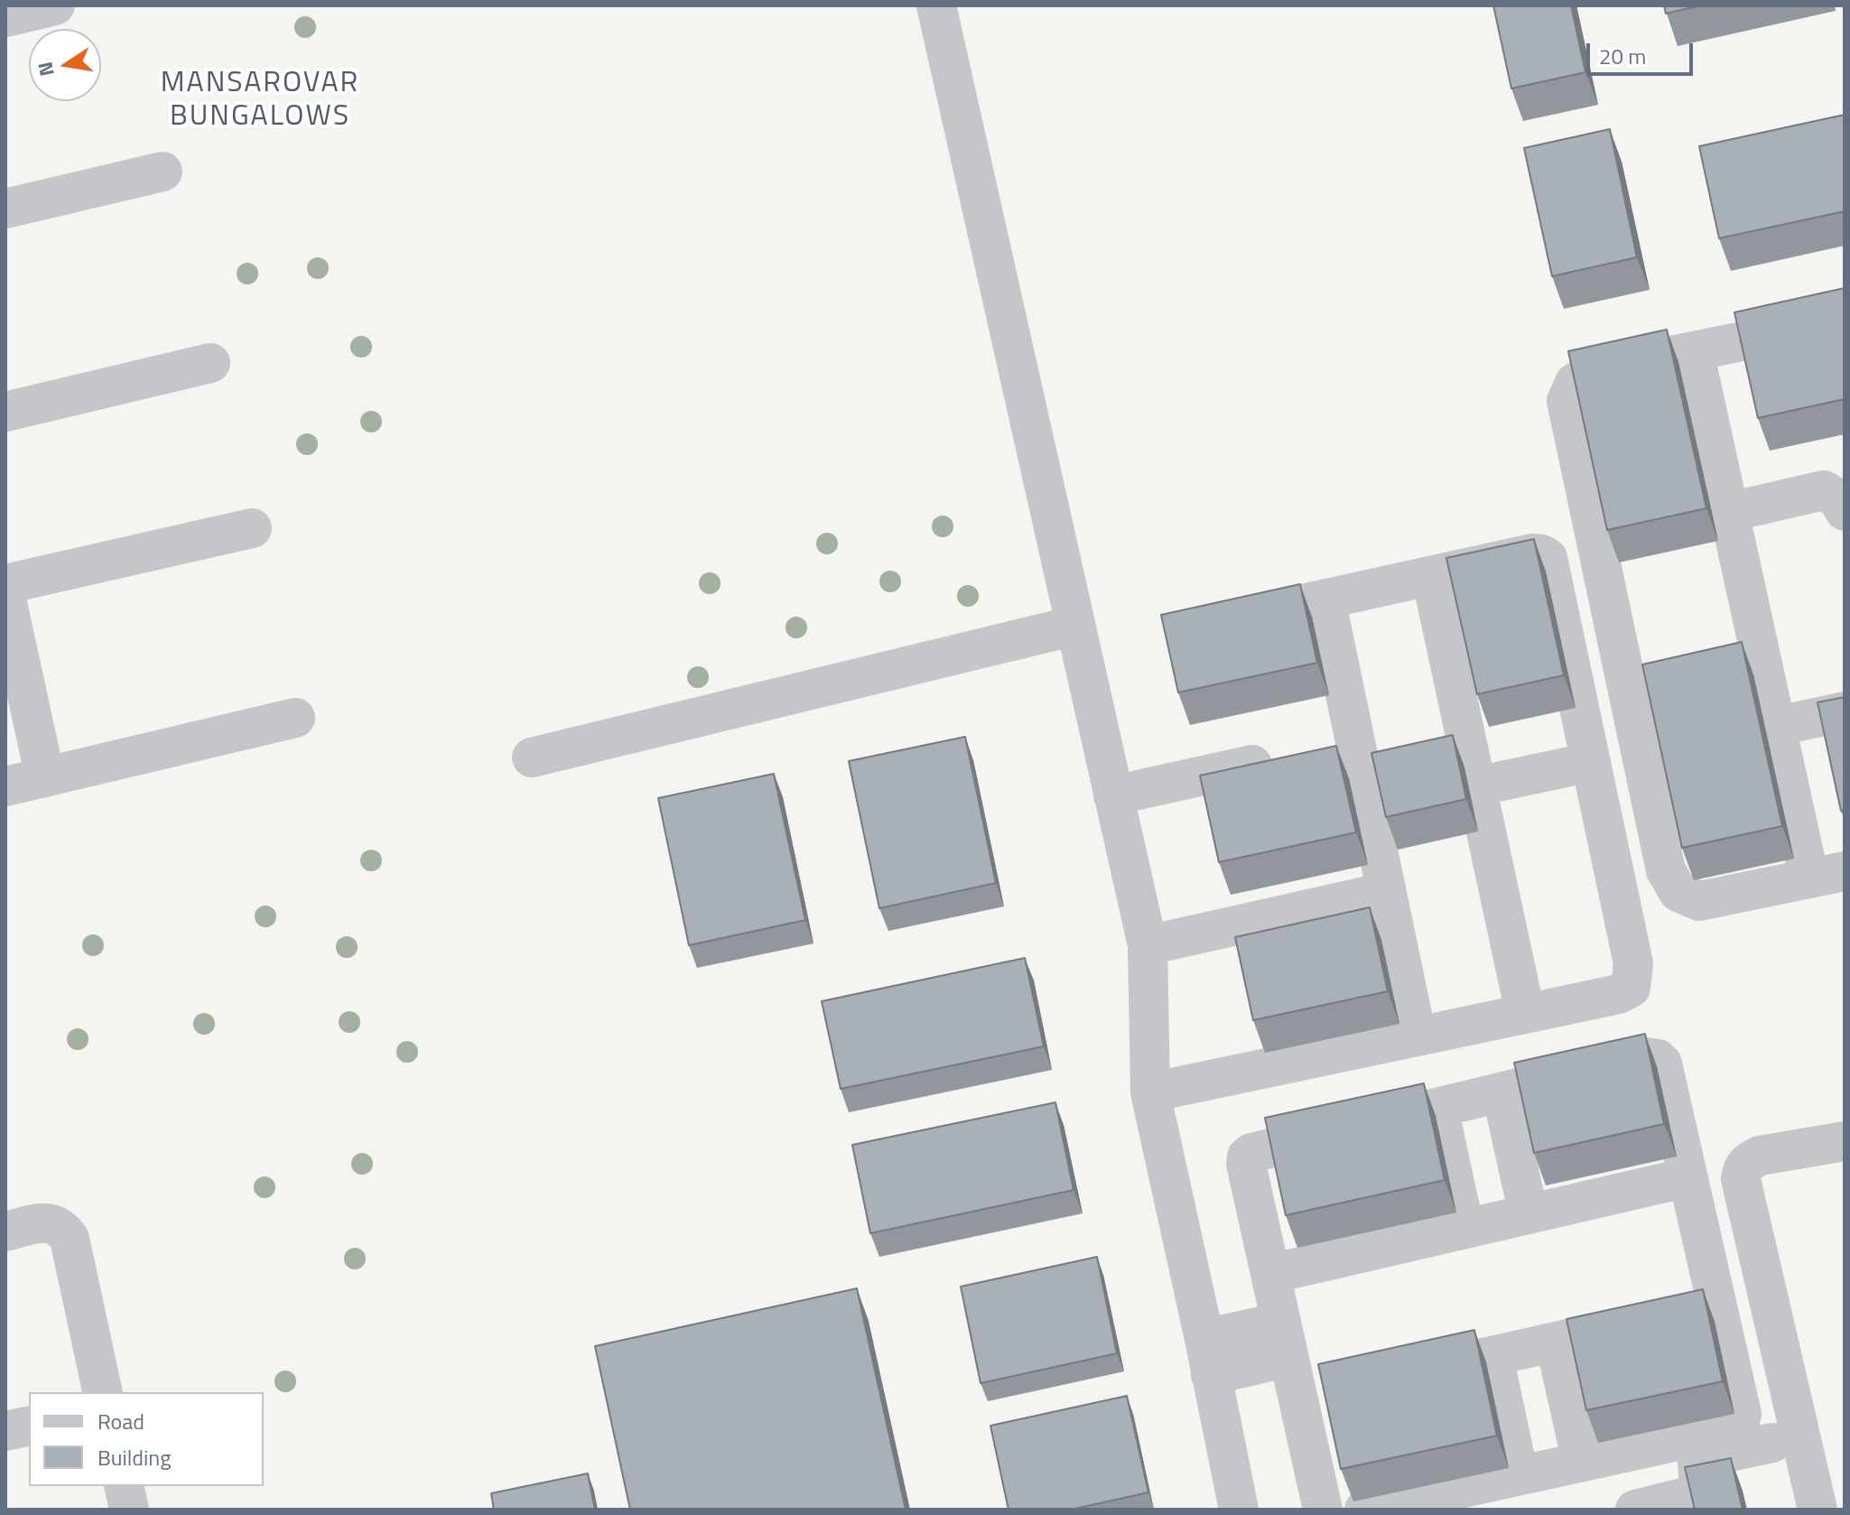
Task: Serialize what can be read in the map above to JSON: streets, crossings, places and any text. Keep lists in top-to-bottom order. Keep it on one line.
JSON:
{"districts":["MANSAROVAR BUNGALOWS"],"legend":["Road","Building"],"scale_bar":"20 m","north":"left"}
